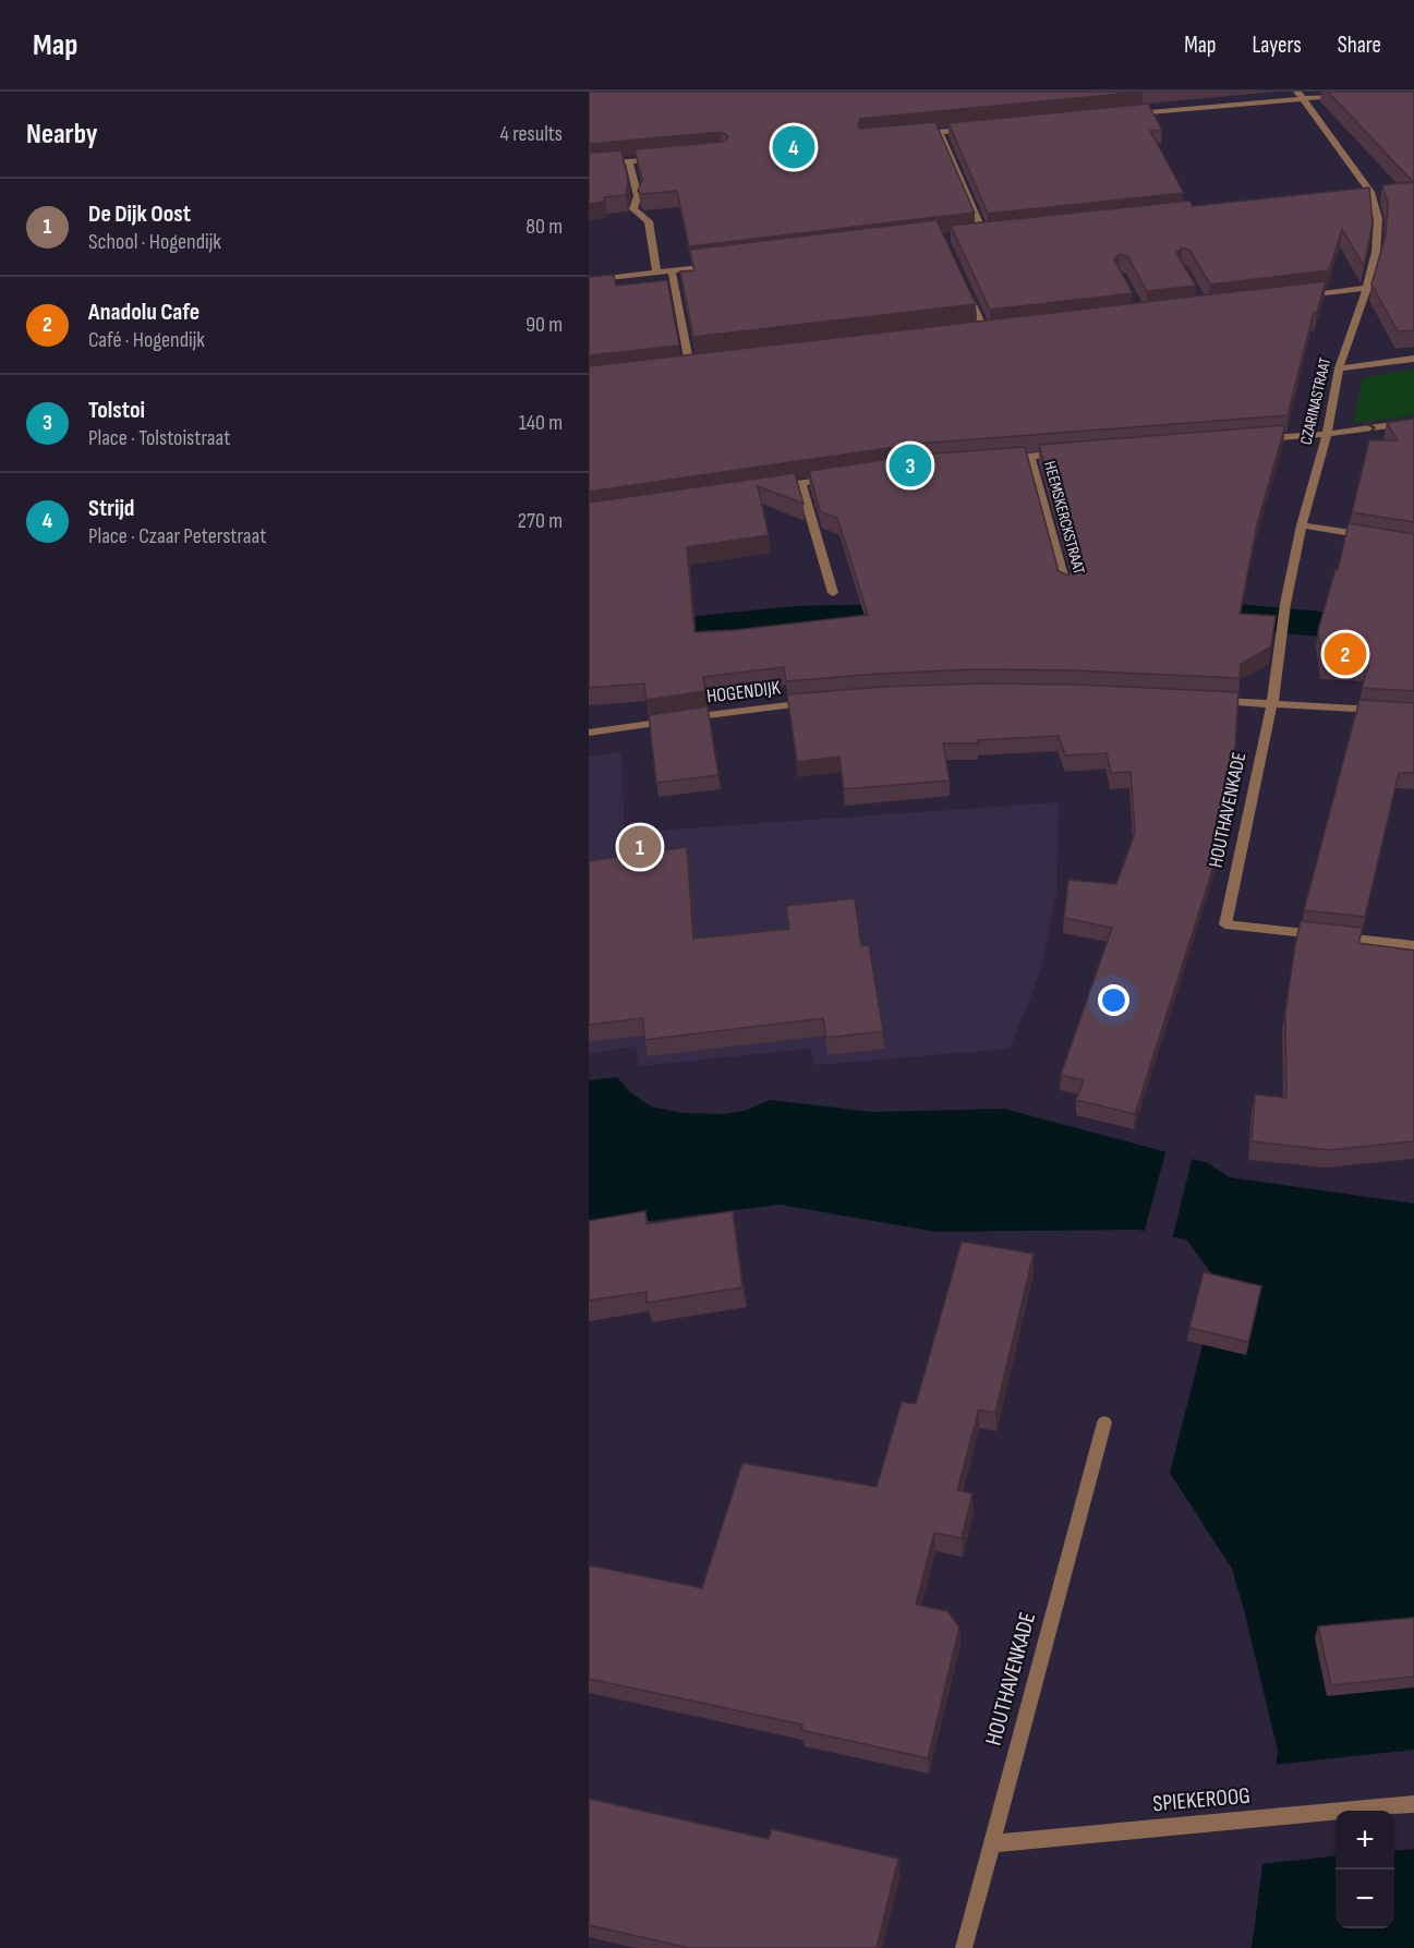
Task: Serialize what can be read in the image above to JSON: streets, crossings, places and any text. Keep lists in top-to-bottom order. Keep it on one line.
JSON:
{"streets":{"street":["CZARINASTRAAT","HEEMSKERCKSTRAAT","HOGENDIJK","HOUTHAVENKADE","SPIEKEROOG"]},"crossings":[["CZARINASTRAAT","HOUTHAVENKADE"],["HOUTHAVENKADE","SPIEKEROOG"]],"page":{"header":"Map","nav":["Map","Layers","Share"],"heading":["Nearby","4 results"],"pins":["4","3","2","1"],"list":[{"mark":"1","name":"De Dijk Oost","note":"School · Hogendijk","value":"80 m"},{"mark":"2","name":"Anadolu Cafe","note":"Café · Hogendijk","value":"90 m"},{"mark":"3","name":"Tolstoi","note":"Place · Tolstoistraat","value":"140 m"},{"mark":"4","name":"Strijd","note":"Place · Czaar Peterstraat","value":"270 m"}],"map_buttons":["+","−"]}}
